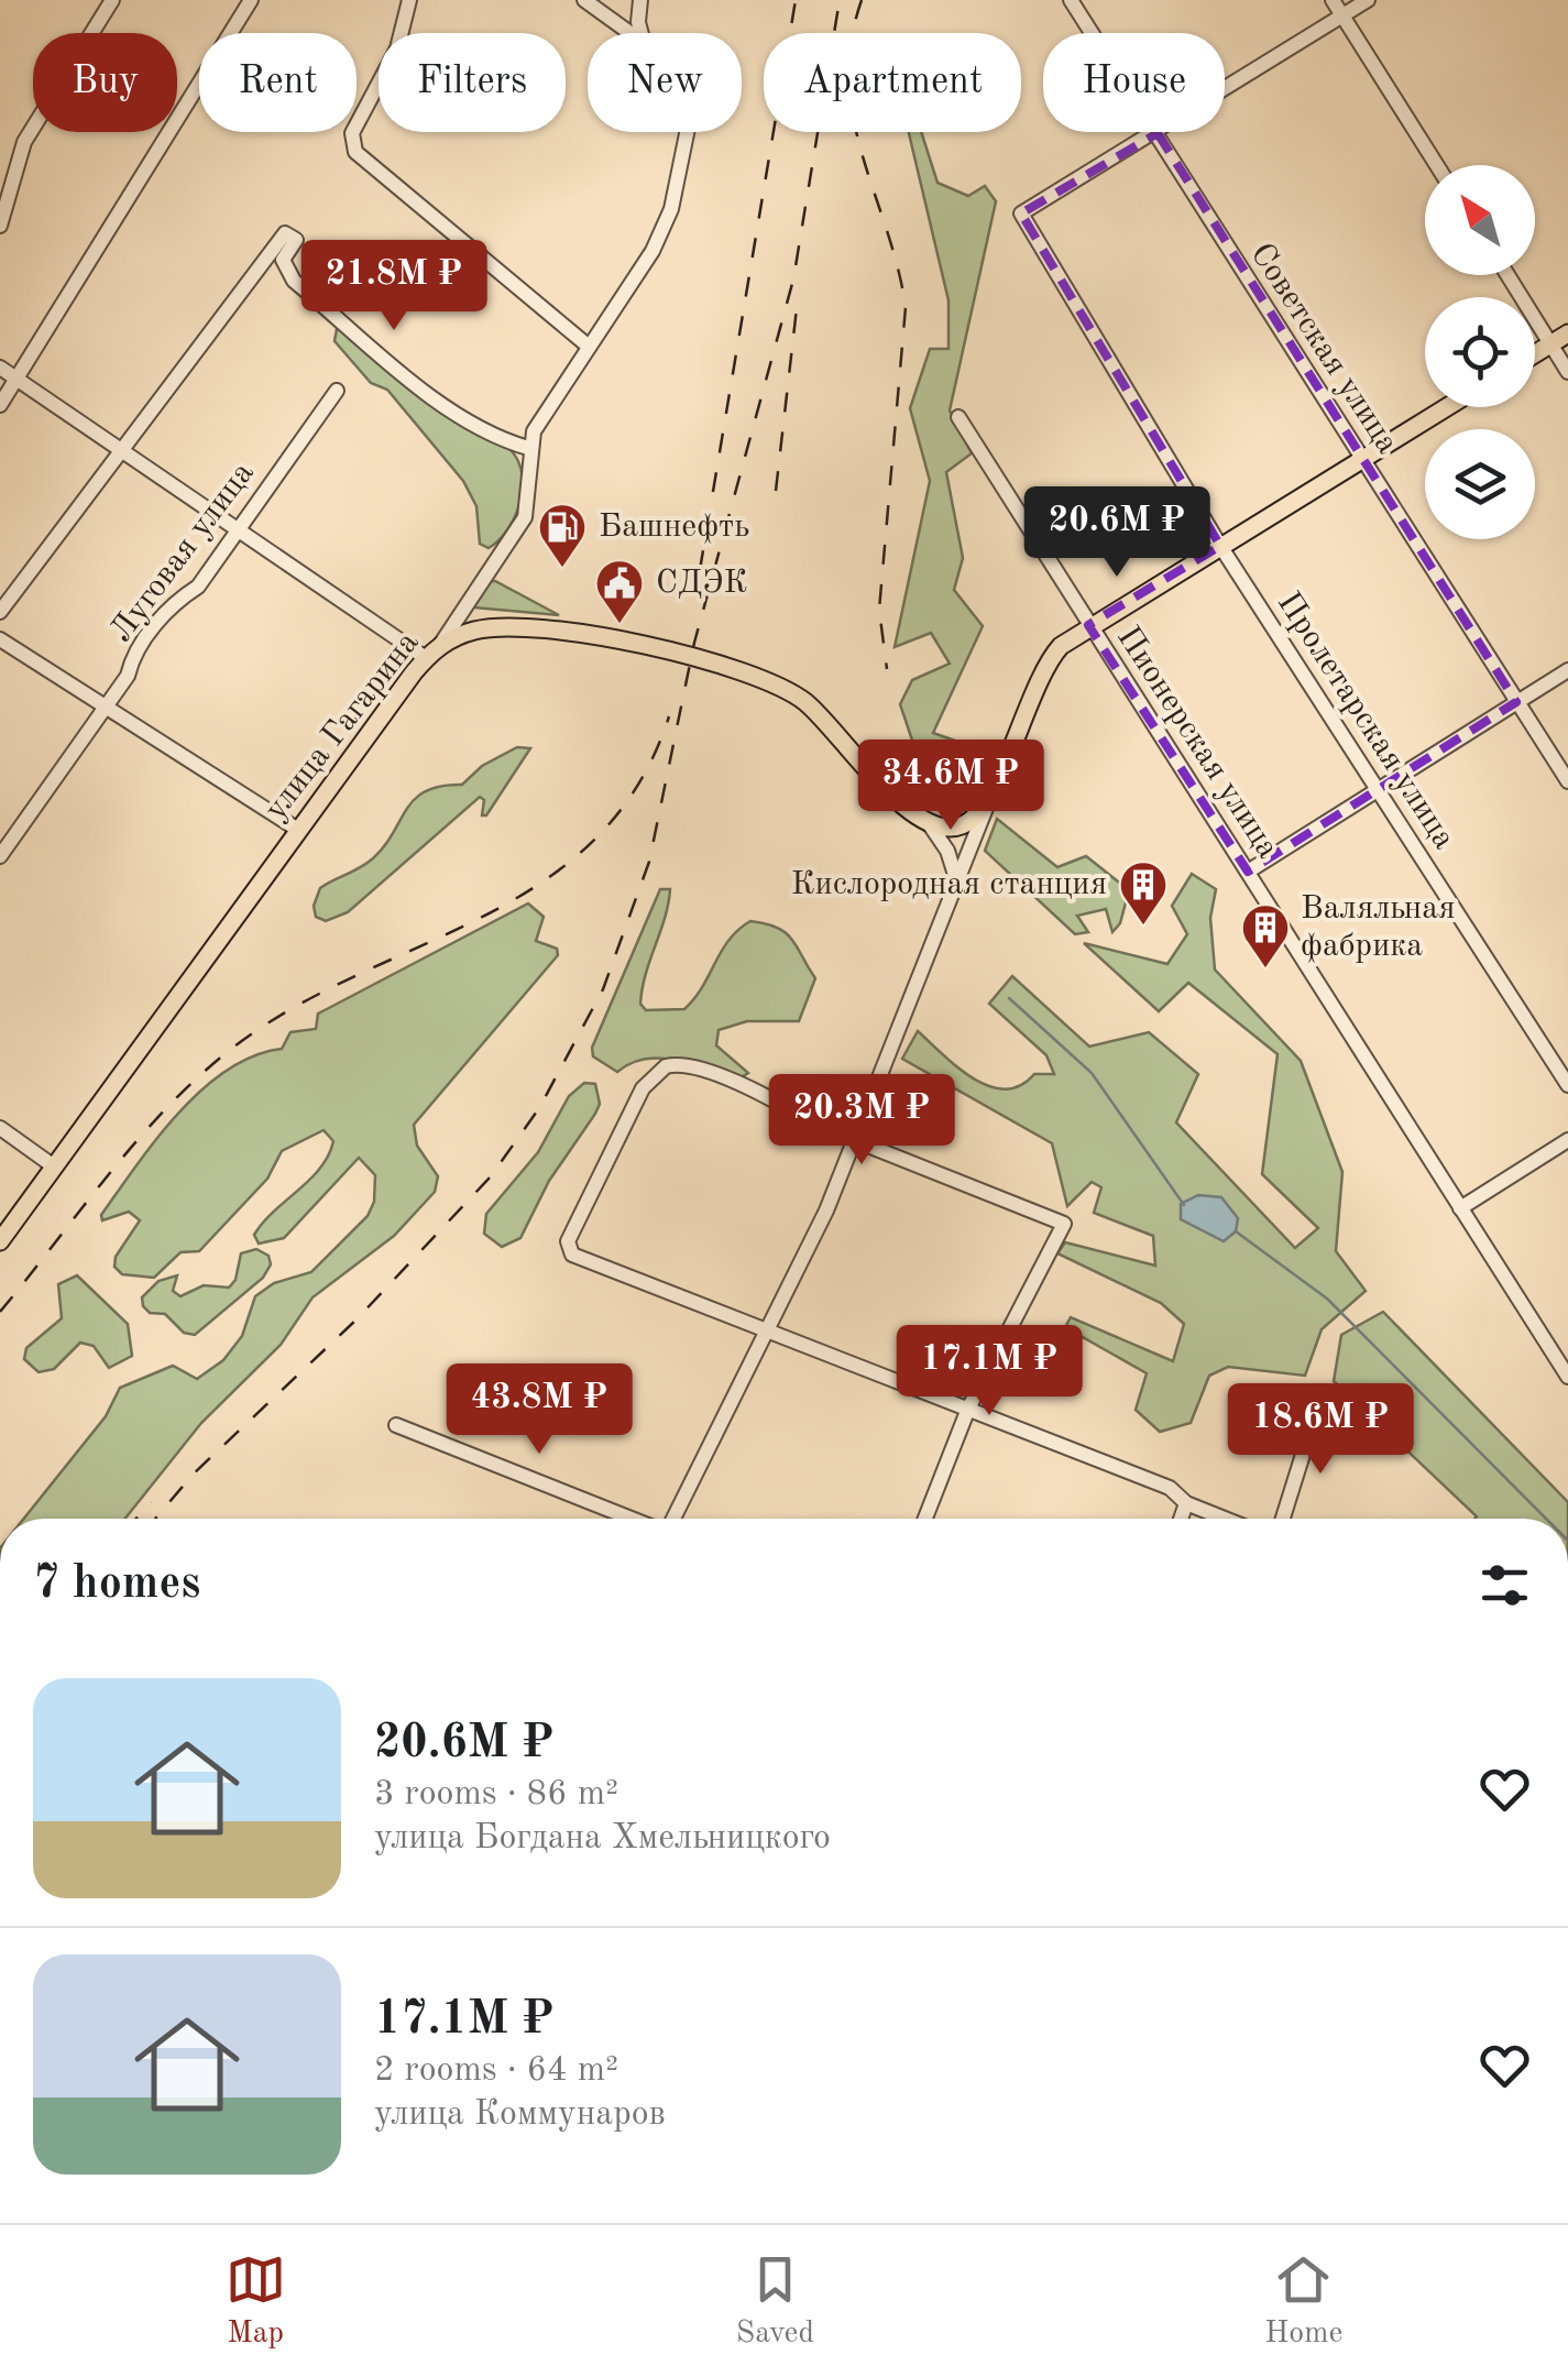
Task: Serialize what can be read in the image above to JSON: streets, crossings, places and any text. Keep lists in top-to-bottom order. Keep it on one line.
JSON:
{"streets":{"main road":["улица Гагарина"],"street":["Советская улица","Луговая улица","Пролетарская улица","Пионерская улица"]},"crossings":[["Советская улица","Пролетарская улица"]],"places":{"fuel station":["Башнефть"],"public building":["СДЭК"],"building":["Кислородная станция","Валяльная фабрика"]},"north":"top left","page":{"chip":["Buy","Rent","Filters","New","Apartment","House"],"price":["21.8M ₽","20.6M ₽","34.6M ₽","20.3M ₽","17.1M ₽","43.8M ₽","18.6M ₽"],"heading":"7 homes","list":[{"name":"20.6M ₽","note":"3 rooms · 86 m² · улица Богдана Хмельницкого"},{"name":"17.1M ₽","note":"2 rooms · 64 m² · улица Коммунаров"}],"tabs":["Map","Saved","Home"]}}
